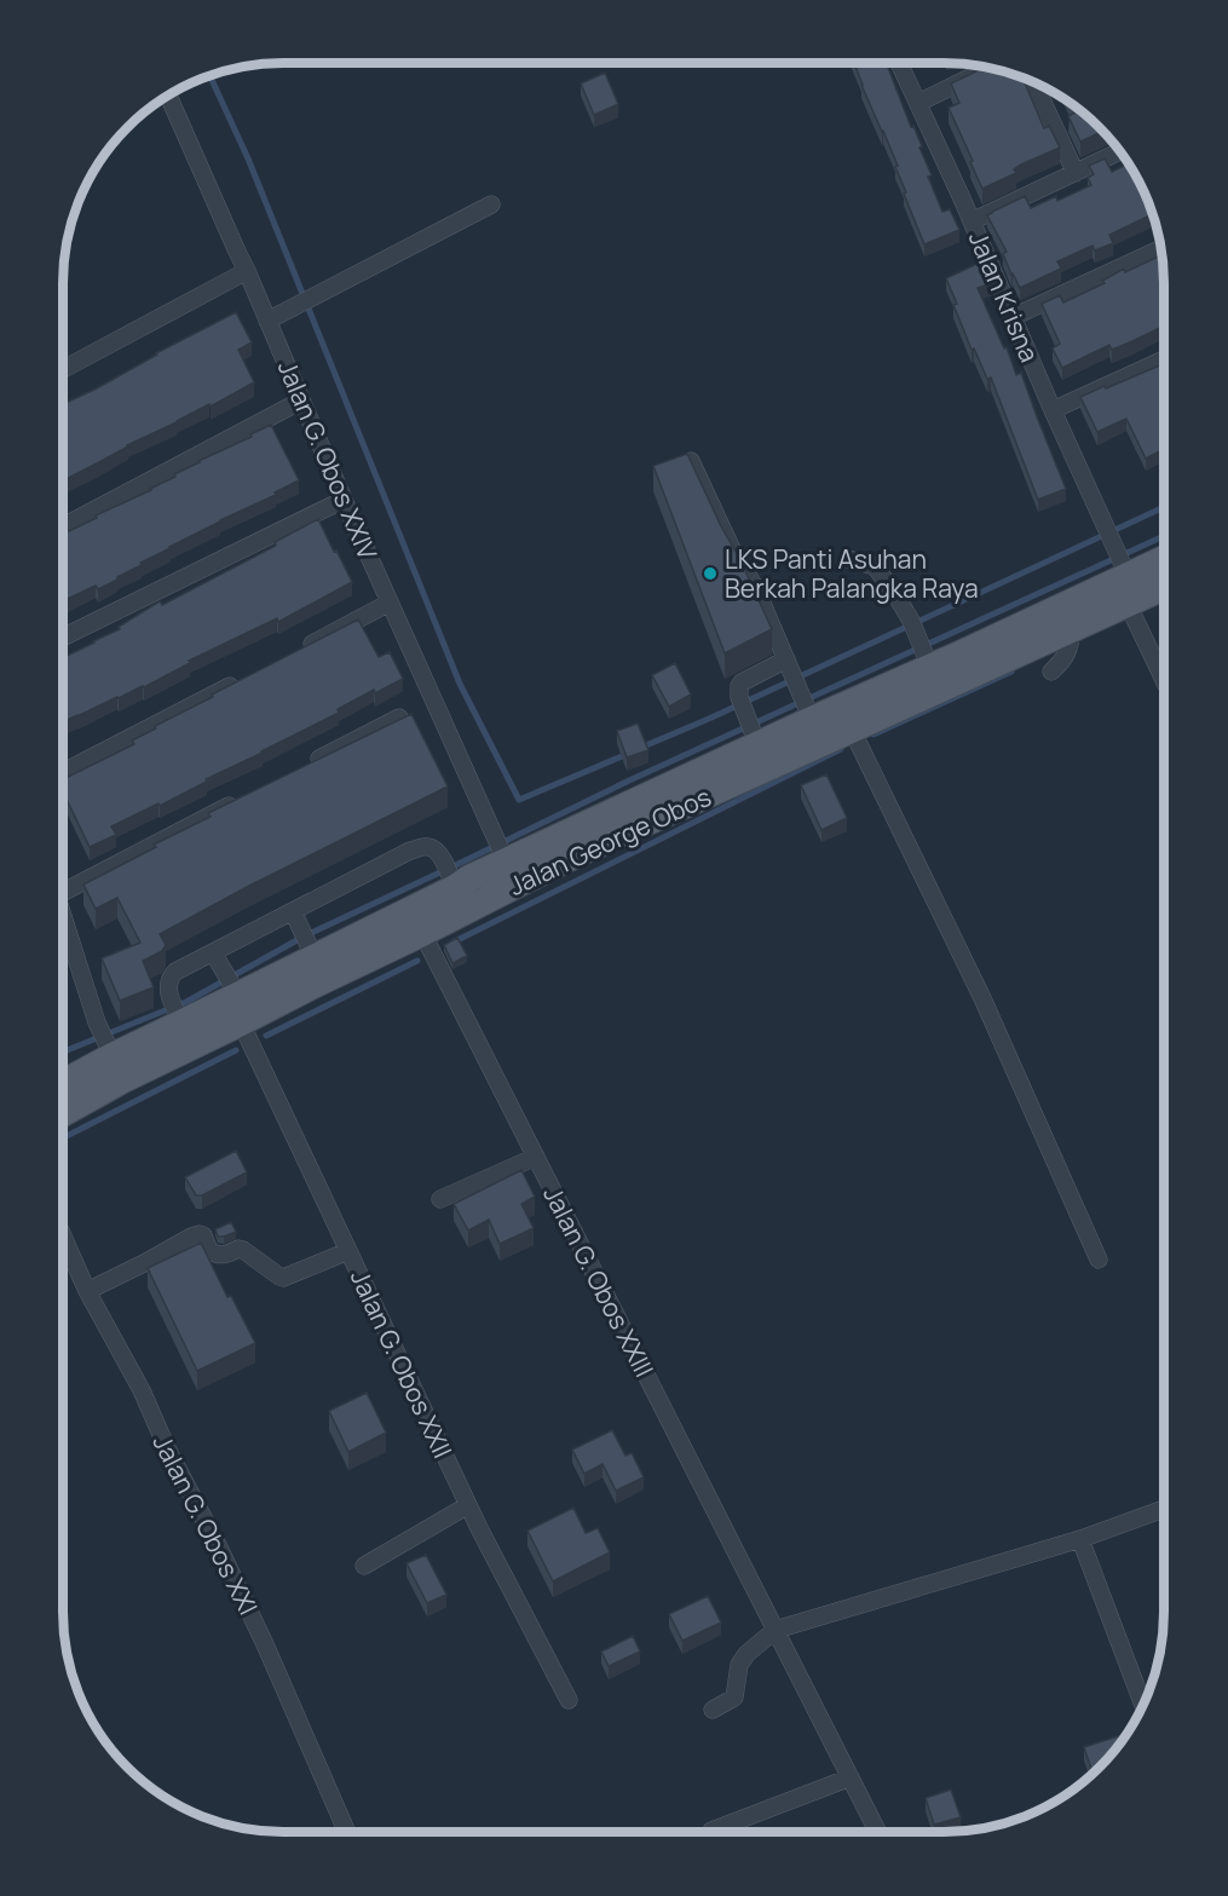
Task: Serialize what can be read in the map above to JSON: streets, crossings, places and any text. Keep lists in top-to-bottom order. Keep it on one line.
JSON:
{"streets":{"main road":["Jalan George Obos"],"street":["Jalan Krisna","Jalan G. Obos XXIV","Jalan G. Obos XXIII","Jalan G. Obos XXII","Jalan G. Obos XXI"]},"crossings":[["Jalan Krisna","Jalan George Obos"],["Jalan G. Obos XXIV","Jalan George Obos"],["Jalan George Obos","Jalan G. Obos XXIII"],["Jalan George Obos","Jalan G. Obos XXII"]],"places":["LKS Panti Asuhan Berkah Palangka Raya"]}
